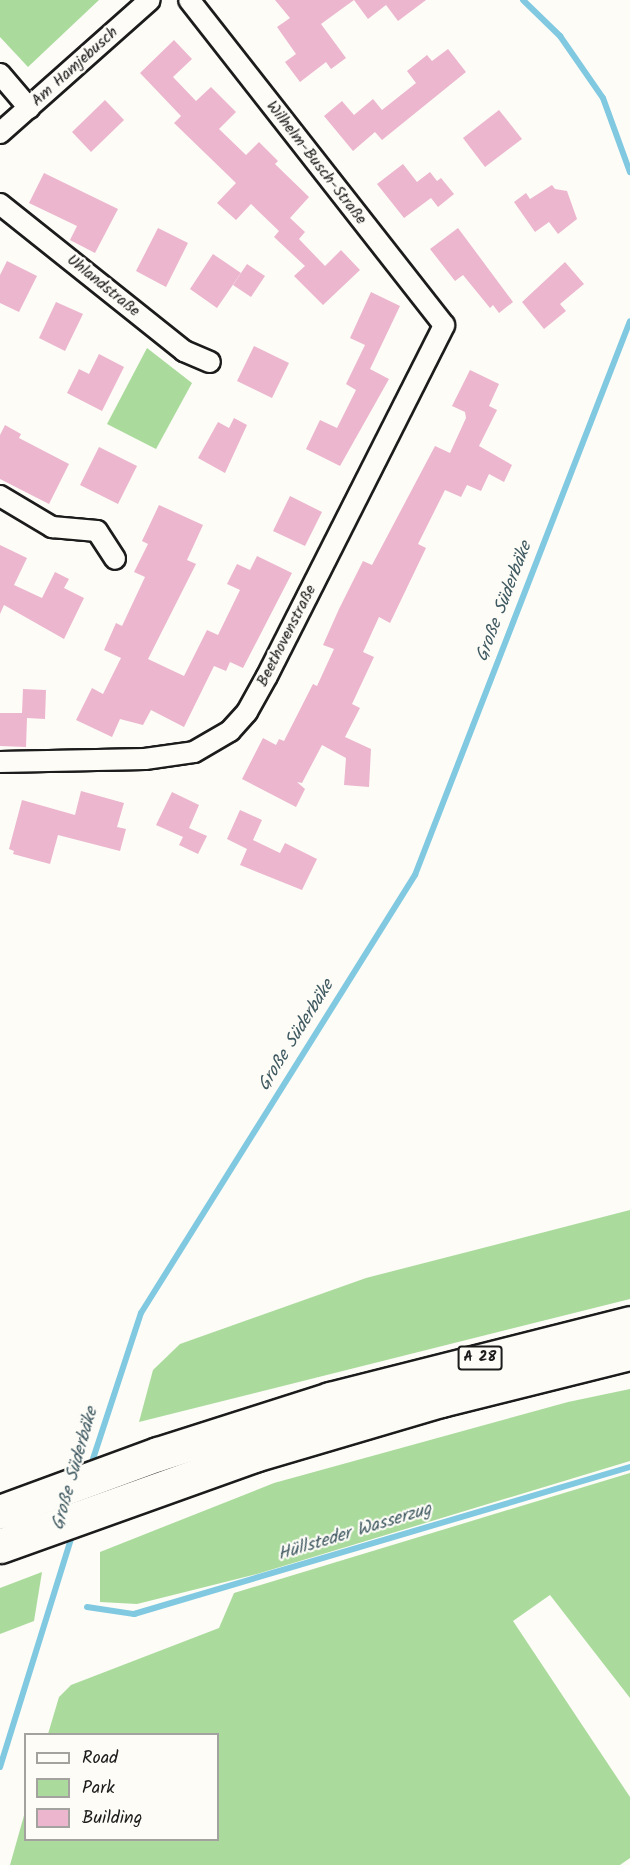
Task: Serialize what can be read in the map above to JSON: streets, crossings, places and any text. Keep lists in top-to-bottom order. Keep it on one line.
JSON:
{"streets":{"highway":["A 28"],"street":["Am Hamjebusch","Wilhelm-Busch-Straße","Uhlandstraße","Beethovenstraße"]},"crossings":[["Wilhelm-Busch-Straße","Beethovenstraße"]],"water":["Große Süderbäke","Hüllsteder Wasserzug"],"legend":["Road","Park","Building"]}
